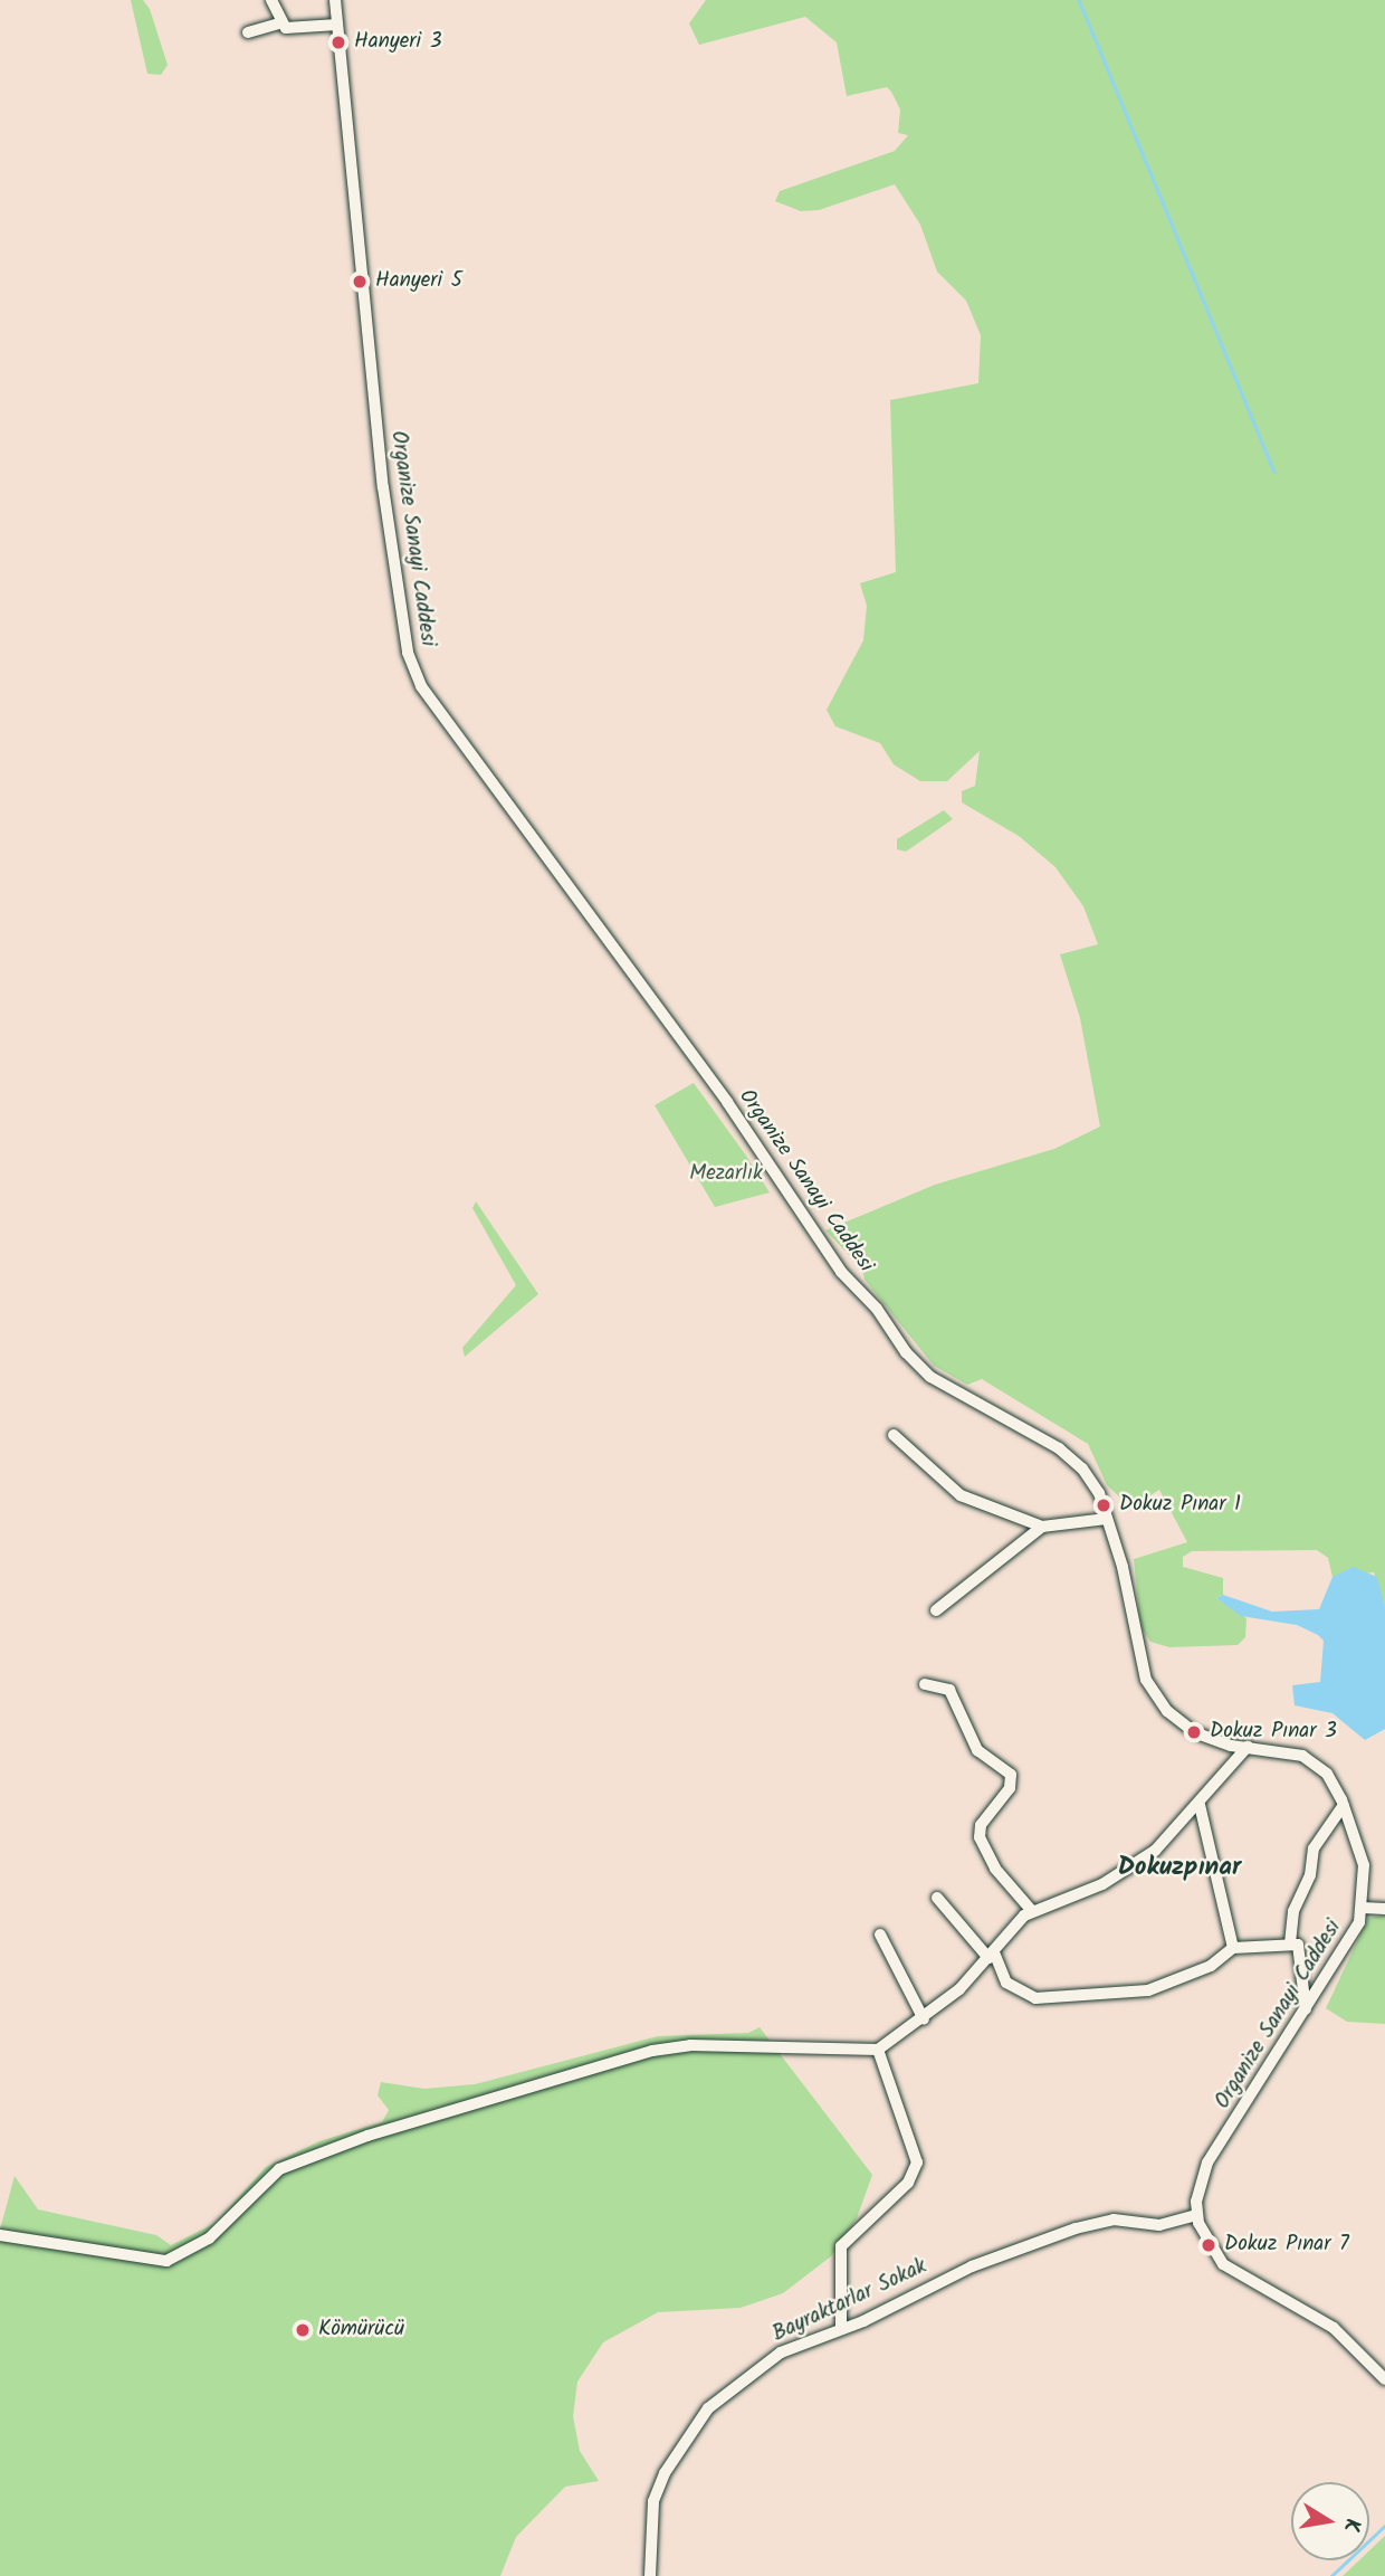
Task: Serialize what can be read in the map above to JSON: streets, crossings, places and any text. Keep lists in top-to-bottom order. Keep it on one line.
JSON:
{"streets":{"street":["Organize Sanayi Caddesi","Bayraktarlar Sokak"]},"crossings":[["Organize Sanayi Caddesi","Bayraktarlar Sokak"]],"districts":["Dokuzpınar"],"parks":["Mezarlık"],"places":["Hanyeri 3","Hanyeri 5","Dokuz Pınar 1","Dokuz Pınar 3","Dokuz Pınar 7","Kömürücü"],"north":"right"}
